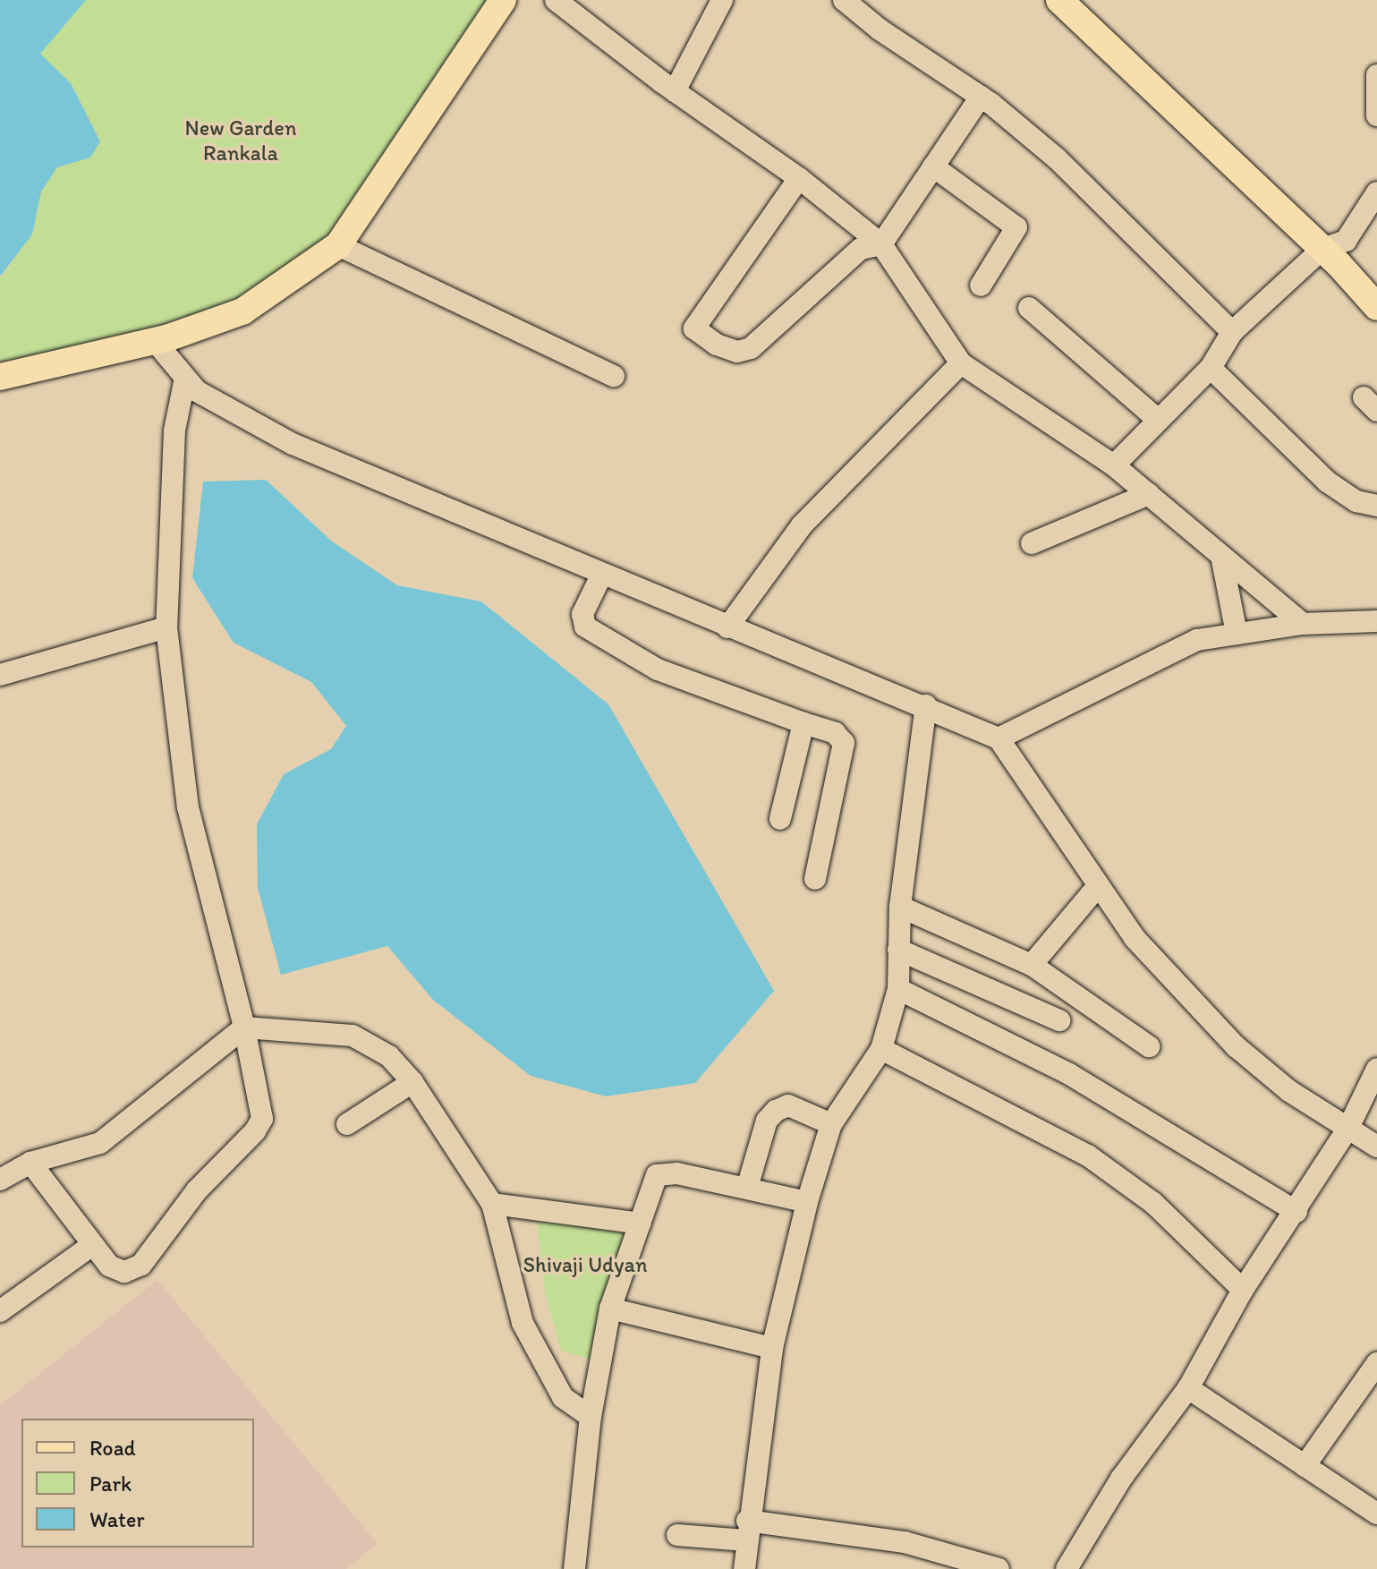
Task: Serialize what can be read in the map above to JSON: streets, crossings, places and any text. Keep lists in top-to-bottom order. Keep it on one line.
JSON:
{"parks":["New Garden Rankala","Shivaji Udyan"],"legend":["Road","Park","Water"]}
